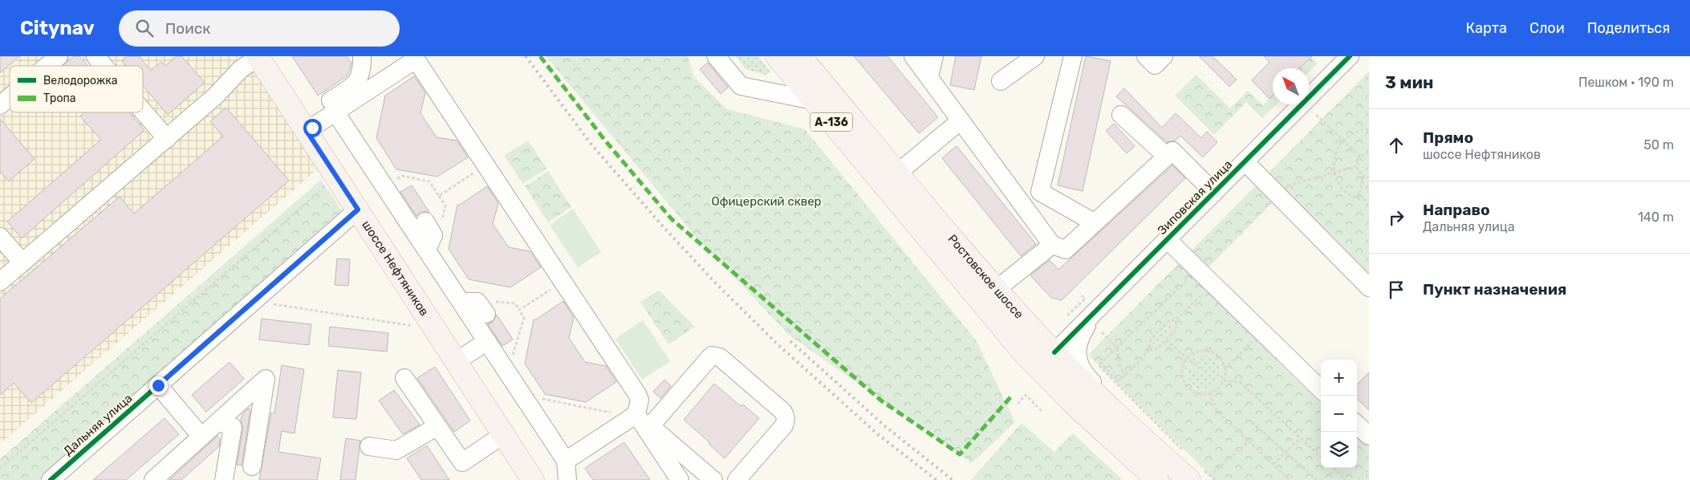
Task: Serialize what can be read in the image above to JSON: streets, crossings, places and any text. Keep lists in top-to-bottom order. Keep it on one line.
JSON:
{"streets":{"main road":["А-136","Зиповская улица","шоссе Нефтяников","Ростовское шоссе"],"street":["Дальняя улица"]},"crossings":[["Зиповская улица","Ростовское шоссе"],["шоссе Нефтяников","Дальняя улица"]],"parks":["Офицерский сквер"],"legend":["Велодорожка","Тропа"],"north":"top left","page":{"header":"Citynav","search":"Поиск","nav":["Карта","Слои","Поделиться"],"heading":["3 мин","Пешком · 190 m"],"list":[["Прямо","шоссе Нефтяников","50 m"],["Направо","Дальняя улица","140 m"],"Пункт назначения"],"map_buttons":["+","−"]}}
